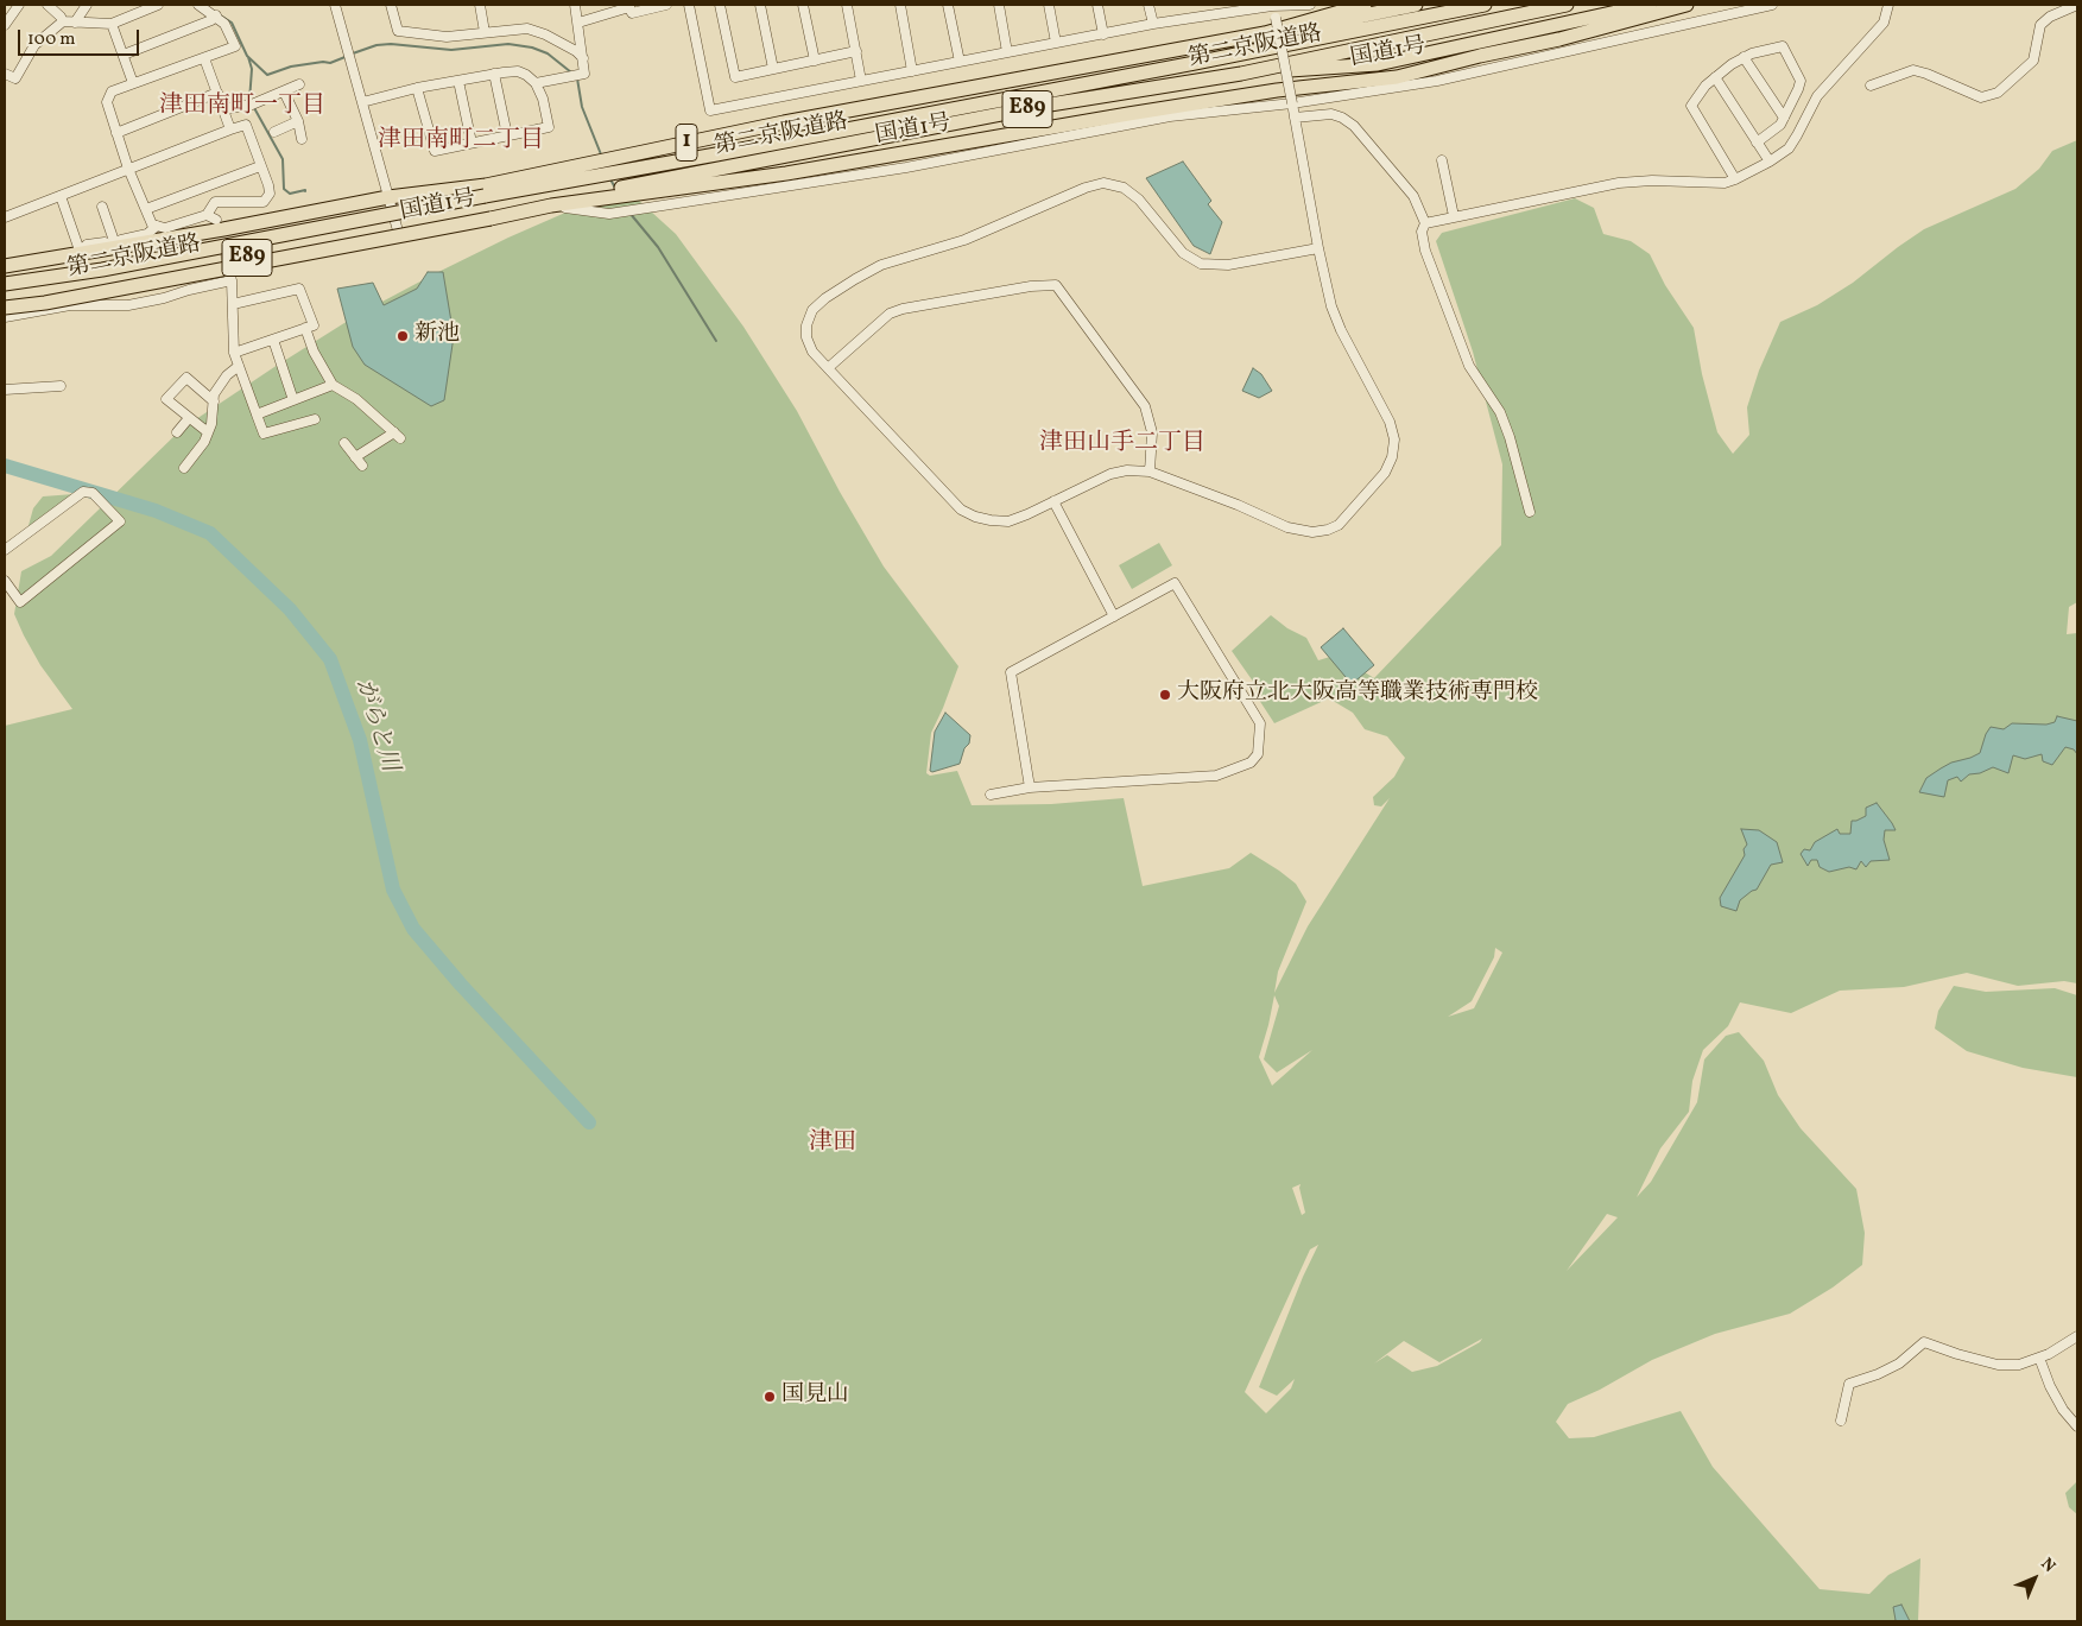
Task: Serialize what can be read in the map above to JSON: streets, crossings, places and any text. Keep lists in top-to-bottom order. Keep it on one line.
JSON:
{"streets":{"highway":["第二京阪道路","国道1号","E89","1"]},"crossings":[["第二京阪道路","国道1号"]],"districts":["津田南町一丁目","津田南町二丁目","津田山手二丁目","津田"],"water":["がらと川"],"places":["新池","大阪府立北大阪高等職業技術専門校","国見山"],"scale_bar":"100 m","north":"top right"}
